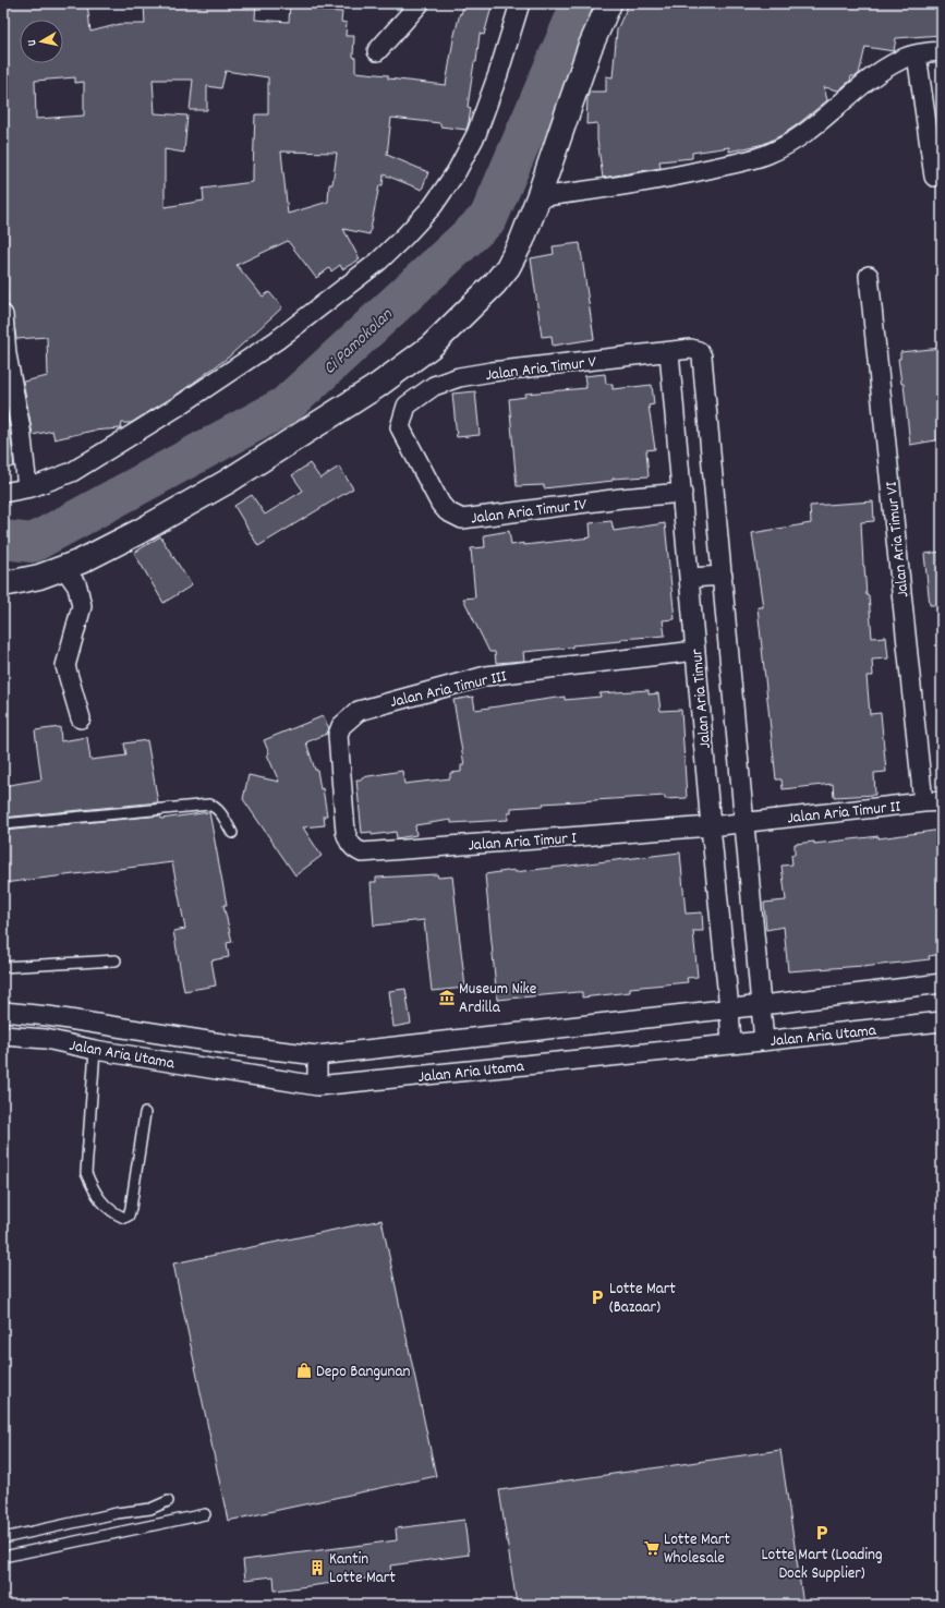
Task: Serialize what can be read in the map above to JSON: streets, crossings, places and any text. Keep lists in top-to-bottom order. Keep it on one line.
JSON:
{"streets":{"street":["Jalan Aria Timur V","Jalan Aria Timur IV","Jalan Aria Timur VI","Jalan Aria Timur III","Jalan Aria Timur","Jalan Aria Timur II","Jalan Aria Timur I","Jalan Aria Utama"]},"crossings":[["Jalan Aria Timur V","Jalan Aria Timur IV"],["Jalan Aria Timur V","Jalan Aria Timur"],["Jalan Aria Timur IV","Jalan Aria Timur"],["Jalan Aria Timur VI","Jalan Aria Timur II"],["Jalan Aria Timur III","Jalan Aria Timur"],["Jalan Aria Timur III","Jalan Aria Timur I"],["Jalan Aria Timur","Jalan Aria Timur II"],["Jalan Aria Timur","Jalan Aria Timur I"],["Jalan Aria Timur","Jalan Aria Utama"],["Jalan Aria Timur II","Jalan Aria Timur I"]],"water":["Ci Pamokolan"],"places":{"museum":["Museum Nike Ardilla"],"parking":["Lotte Mart (Bazaar)","Lotte Mart (Loading Dock Supplier)"],"shop":["Depo Bangunan"],"supermarket":["Lotte Mart Wholesale"],"building":["Kantin Lotte Mart"]},"north":"left"}
